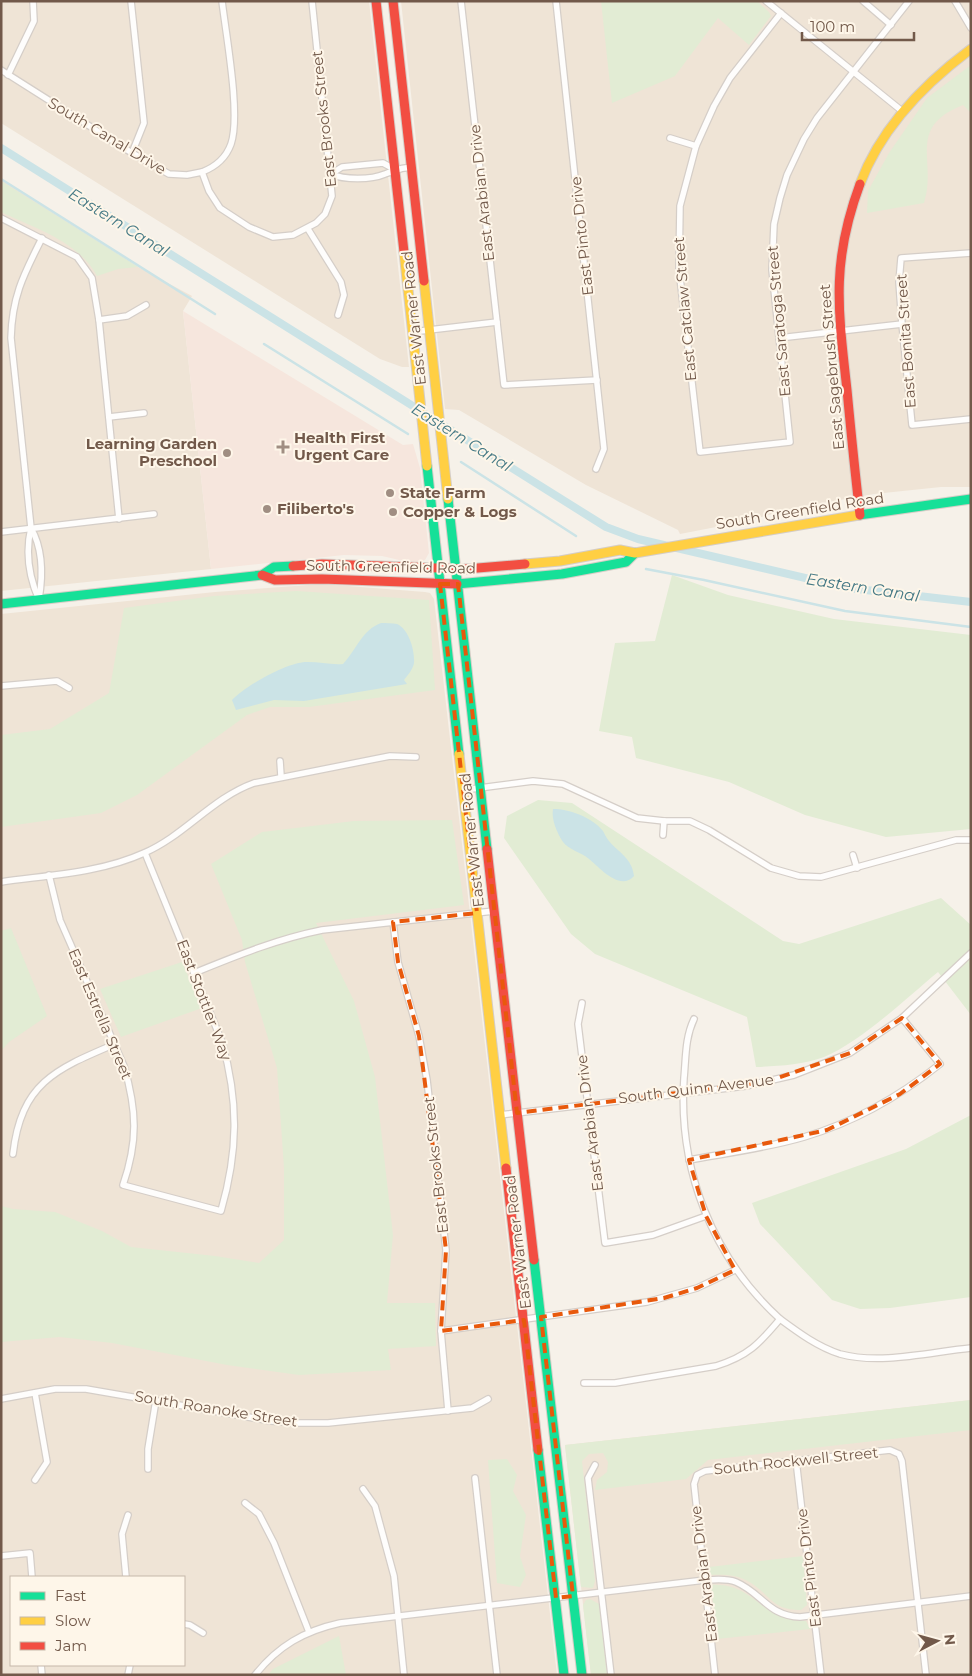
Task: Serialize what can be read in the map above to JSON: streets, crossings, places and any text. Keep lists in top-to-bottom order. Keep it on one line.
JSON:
{"streets":{"main road":["East Warner Road","East Sagebrush Street","South Greenfield Road"],"street":["East Brooks Street","South Canal Drive","East Arabian Drive","East Pinto Drive","East Catclaw Street","East Saratoga Street","East Bonita Street","East Stottler Way","East Estrella Street","South Quinn Avenue","South Roanoke Street","South Rockwell Street"]},"crossings":[["East Brooks Street","South Roanoke Street"],["East Arabian Drive","East Pinto Drive"],["East Arabian Drive","South Quinn Avenue"],["East Arabian Drive","South Rockwell Street"],["East Pinto Drive","South Rockwell Street"],["East Catclaw Street","East Saratoga Street"],["East Warner Road","South Greenfield Road"],["East Warner Road","South Quinn Avenue"],["East Sagebrush Street","South Greenfield Road"],["East Stottler Way","East Estrella Street"]],"water":["Eastern Canal"],"places":{"health":["Health First Urgent Care"],"other":["Learning Garden Preschool","State Farm","Filiberto's","Copper & Logs"]},"legend":["Fast","Slow","Jam"],"scale_bar":"100 m","north":"right"}
